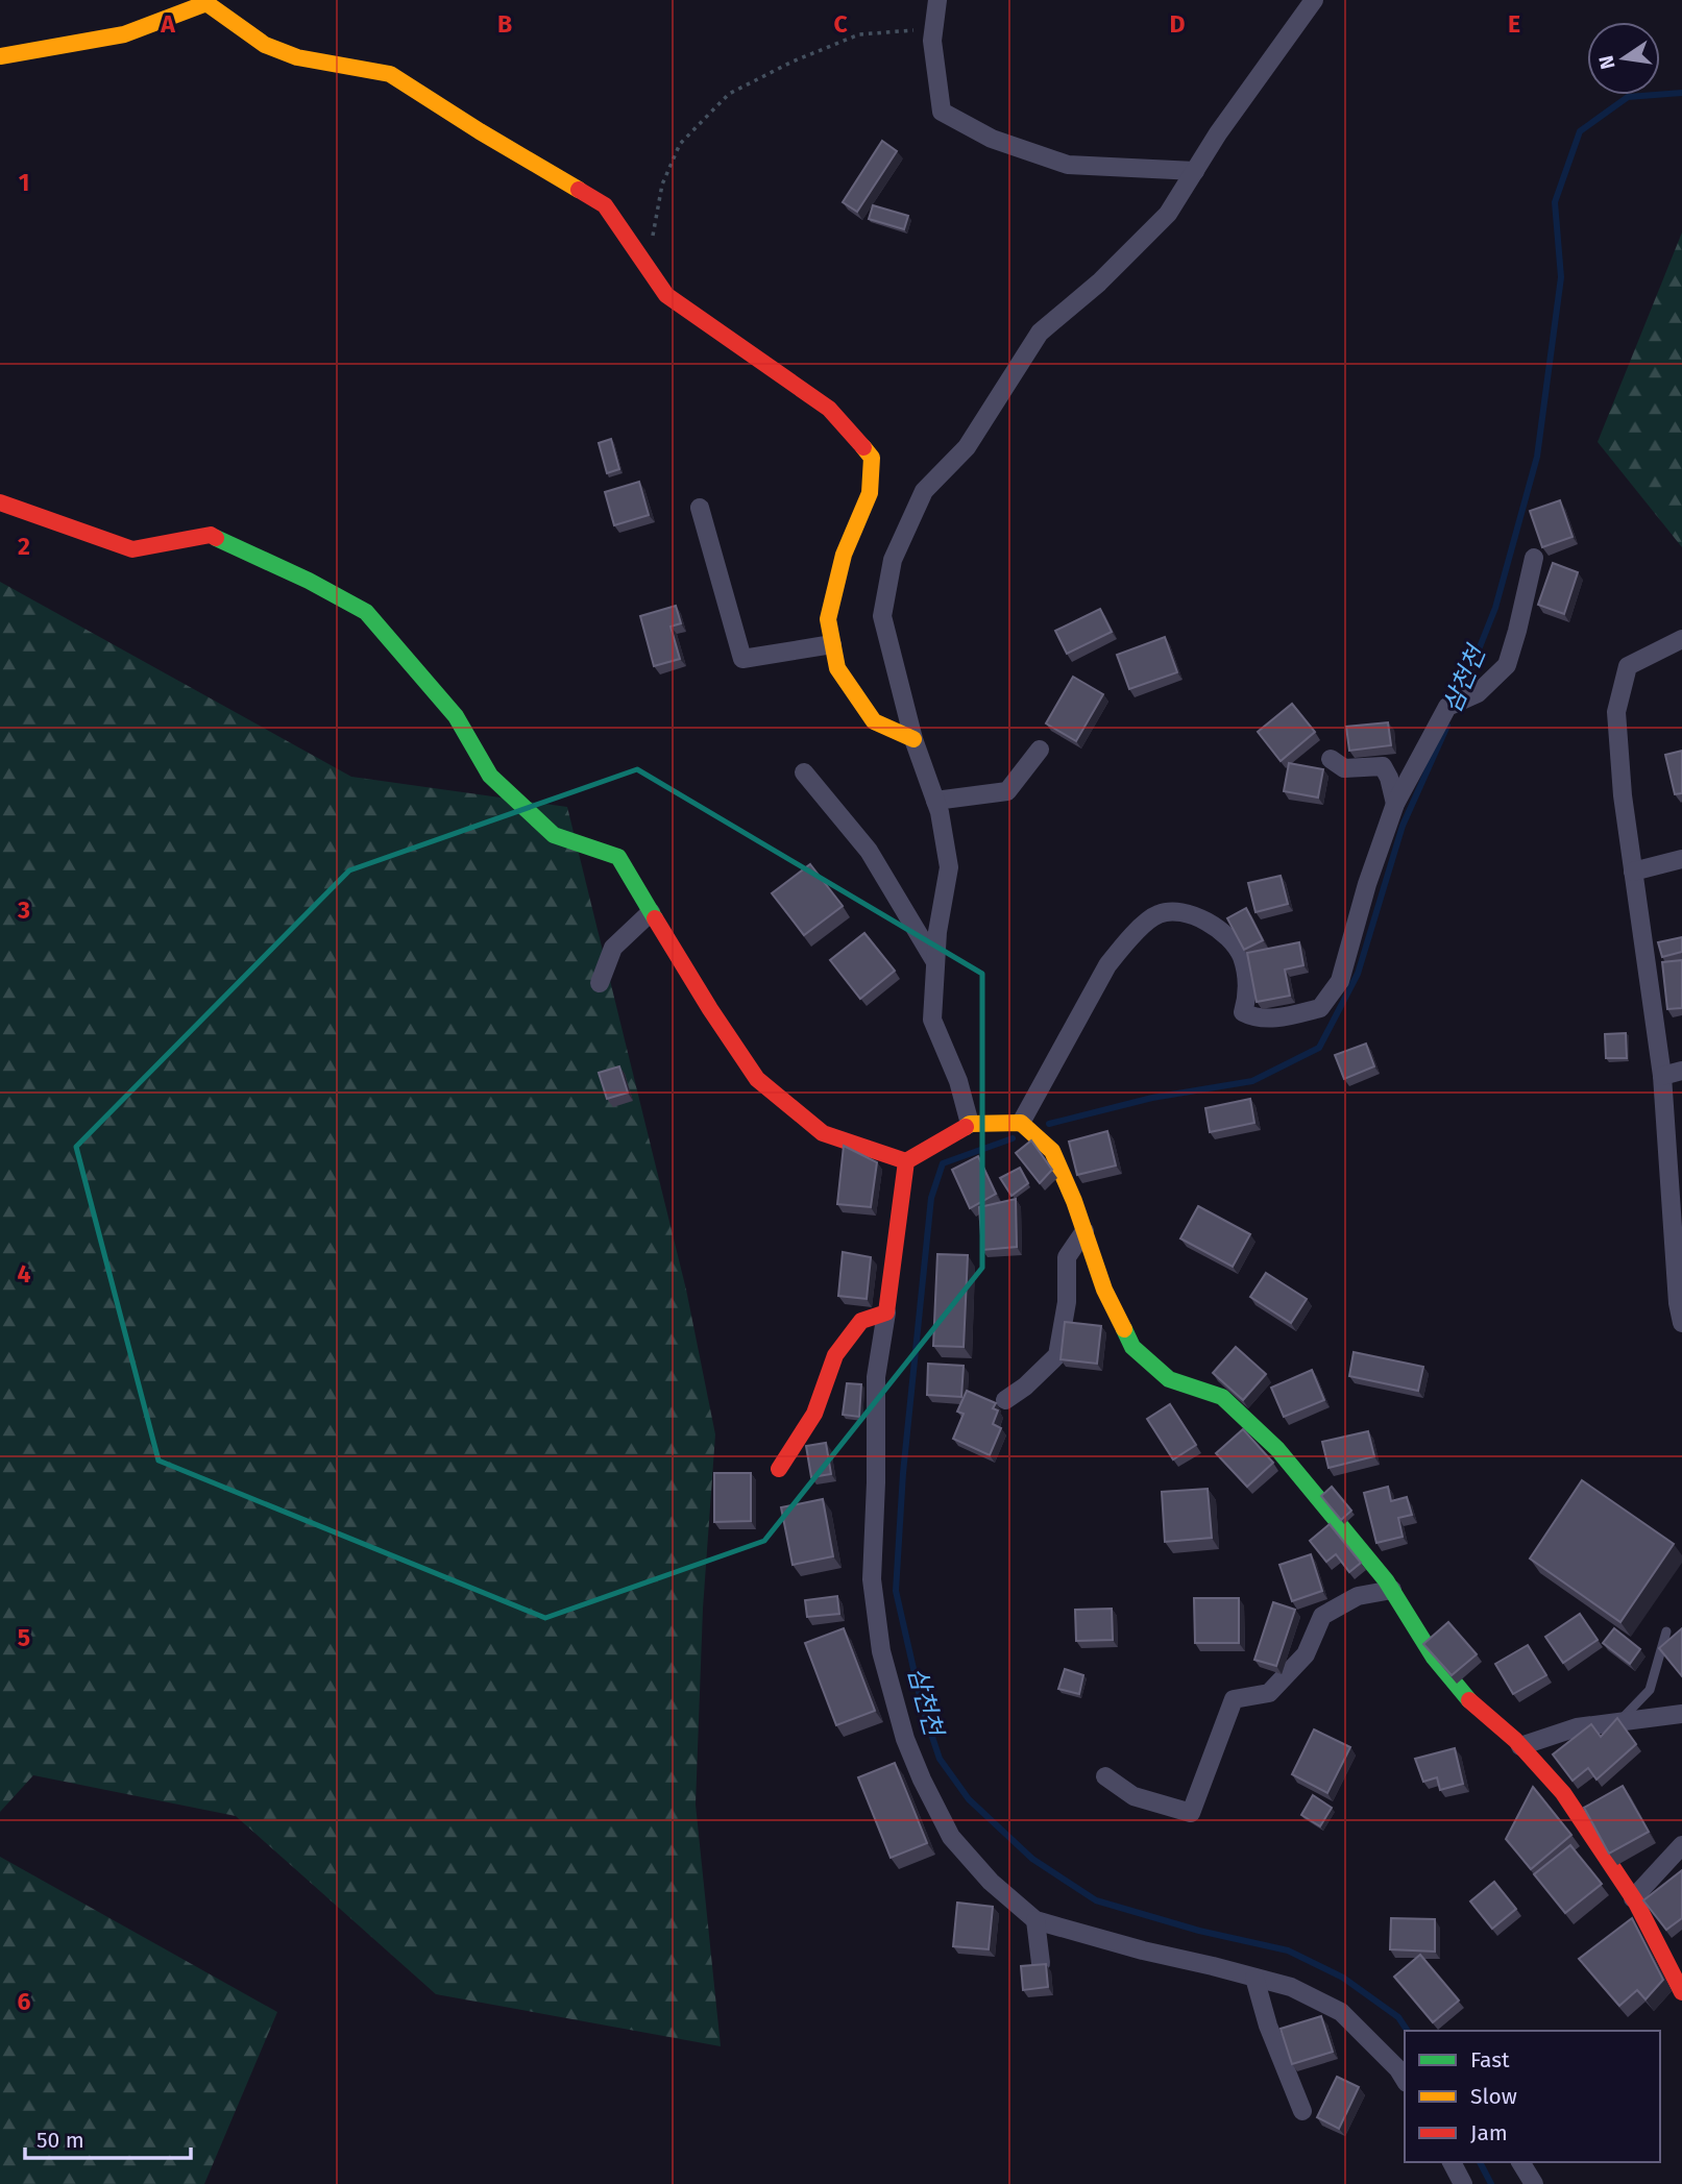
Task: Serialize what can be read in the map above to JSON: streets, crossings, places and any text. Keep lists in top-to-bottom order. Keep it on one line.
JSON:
{"water":["삼천천"],"legend":["Fast","Slow","Jam"],"scale_bar":"50 m","north":"left","grid":{"columns":["A","B","C","D","E"],"rows":["1","2","3","4","5","6"]}}
